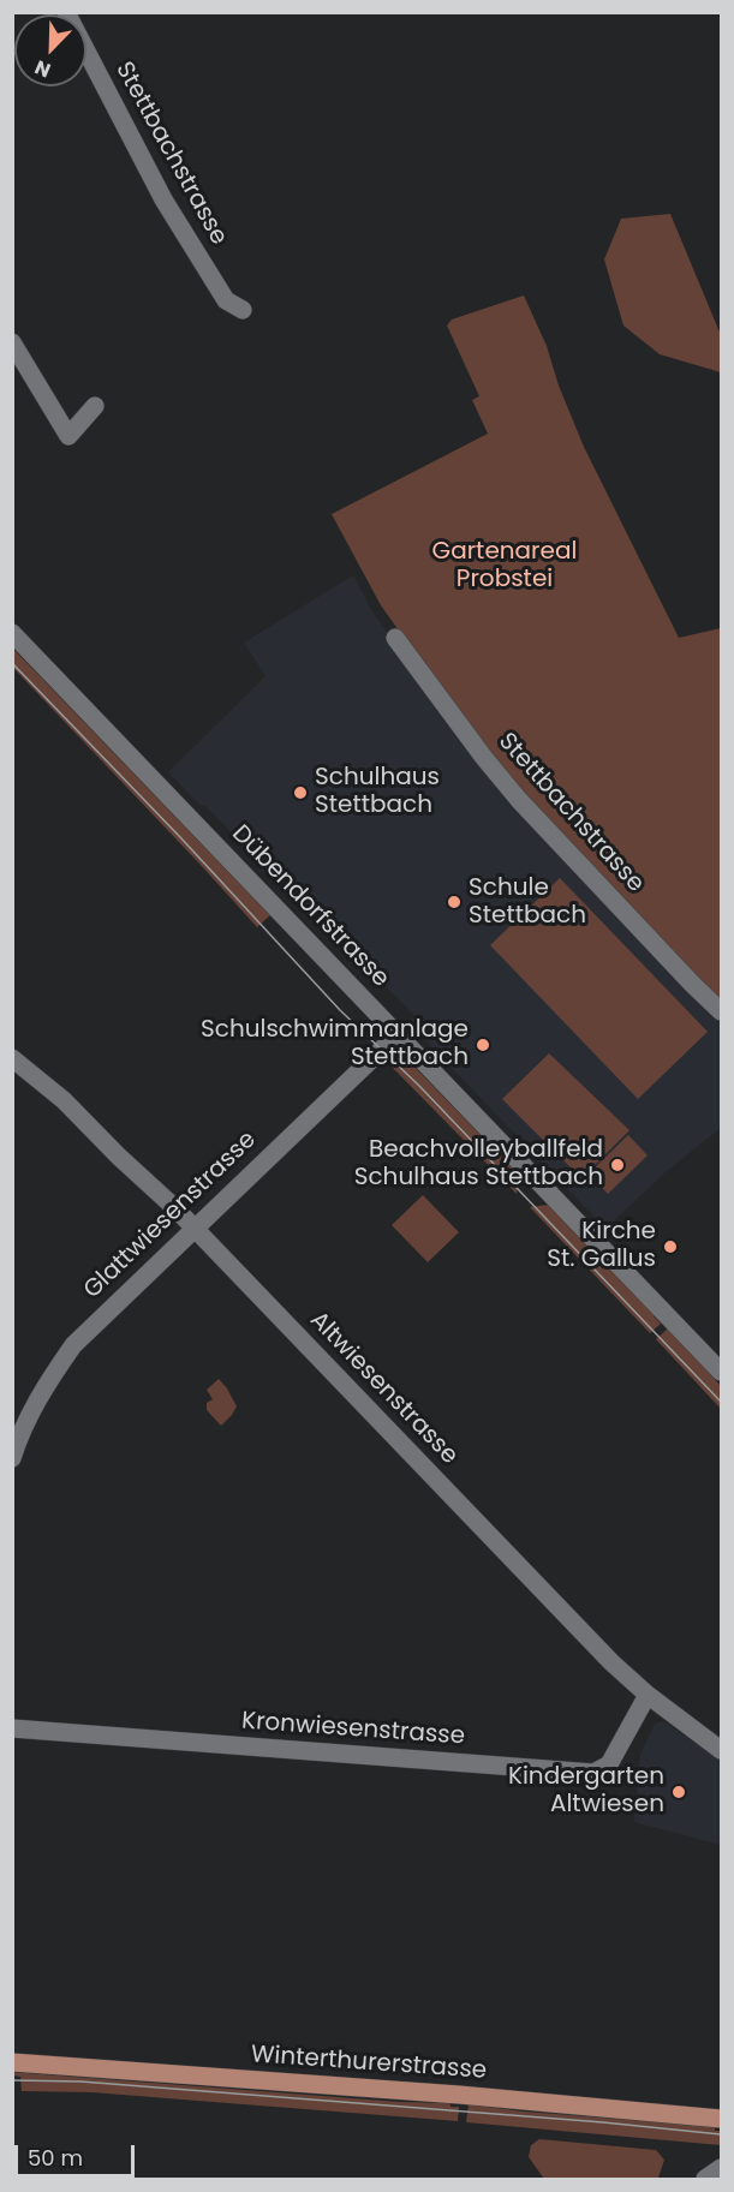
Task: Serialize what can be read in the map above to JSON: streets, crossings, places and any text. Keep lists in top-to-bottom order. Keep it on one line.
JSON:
{"streets":{"main road":["Winterthurerstrasse"],"street":["Stettbachstrasse","Dübendorfstrasse","Glattwiesenstrasse","Altwiesenstrasse","Kronwiesenstrasse"]},"crossings":[["Dübendorfstrasse","Glattwiesenstrasse"],["Glattwiesenstrasse","Altwiesenstrasse"],["Altwiesenstrasse","Kronwiesenstrasse"]],"parks":["Gartenareal Probstei"],"places":["Schulhaus Stettbach","Schule Stettbach","Schulschwimmanlage Stettbach","Beachvolleyballfeld Schulhaus Stettbach","Kirche St. Gallus","Kindergarten Altwiesen"],"scale_bar":"50 m","north":"bottom left"}
